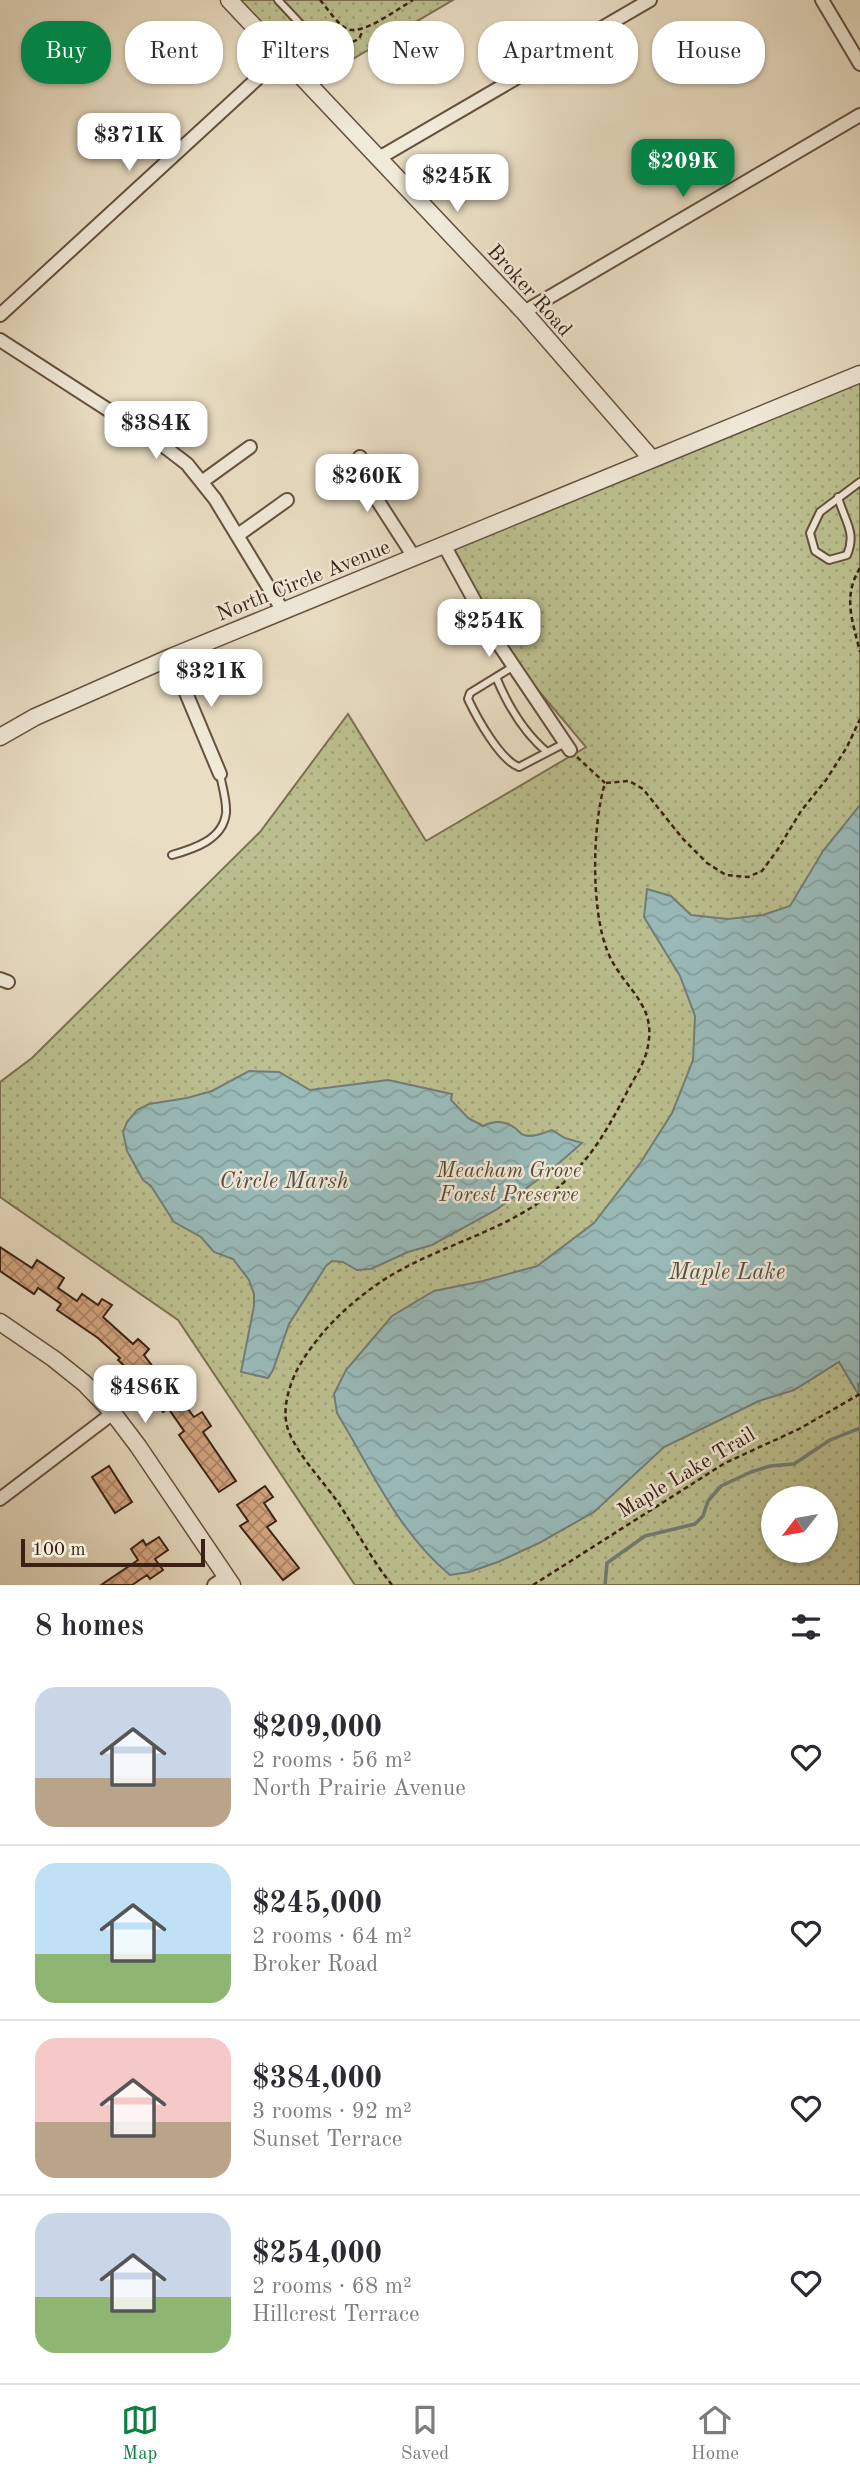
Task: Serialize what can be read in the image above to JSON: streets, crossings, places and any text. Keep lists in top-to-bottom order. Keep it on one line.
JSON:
{"streets":{"street":["Broker Road","North Circle Avenue"],"path":["Maple Lake Trail"]},"crossings":[["Broker Road","North Circle Avenue"]],"water":["Circle Marsh","Maple Lake"],"parks":["Meacham Grove Forest Preserve"],"scale_bar":"100 m","north":"bottom left","page":{"chip":["Buy","Rent","Filters","New","Apartment","House"],"price":["$371K","$209K","$245K","$384K","$260K","$254K","$321K","$486K"],"scale":"100 m","heading":"8 homes","list":[{"name":"$209,000","note":"2 rooms · 56 m² · North Prairie Avenue"},{"name":"$245,000","note":"2 rooms · 64 m² · Broker Road"},{"name":"$384,000","note":"3 rooms · 92 m² · Sunset Terrace"},{"name":"$254,000","note":"2 rooms · 68 m² · Hillcrest Terrace"}],"tabs":["Map","Saved","Home"]}}
